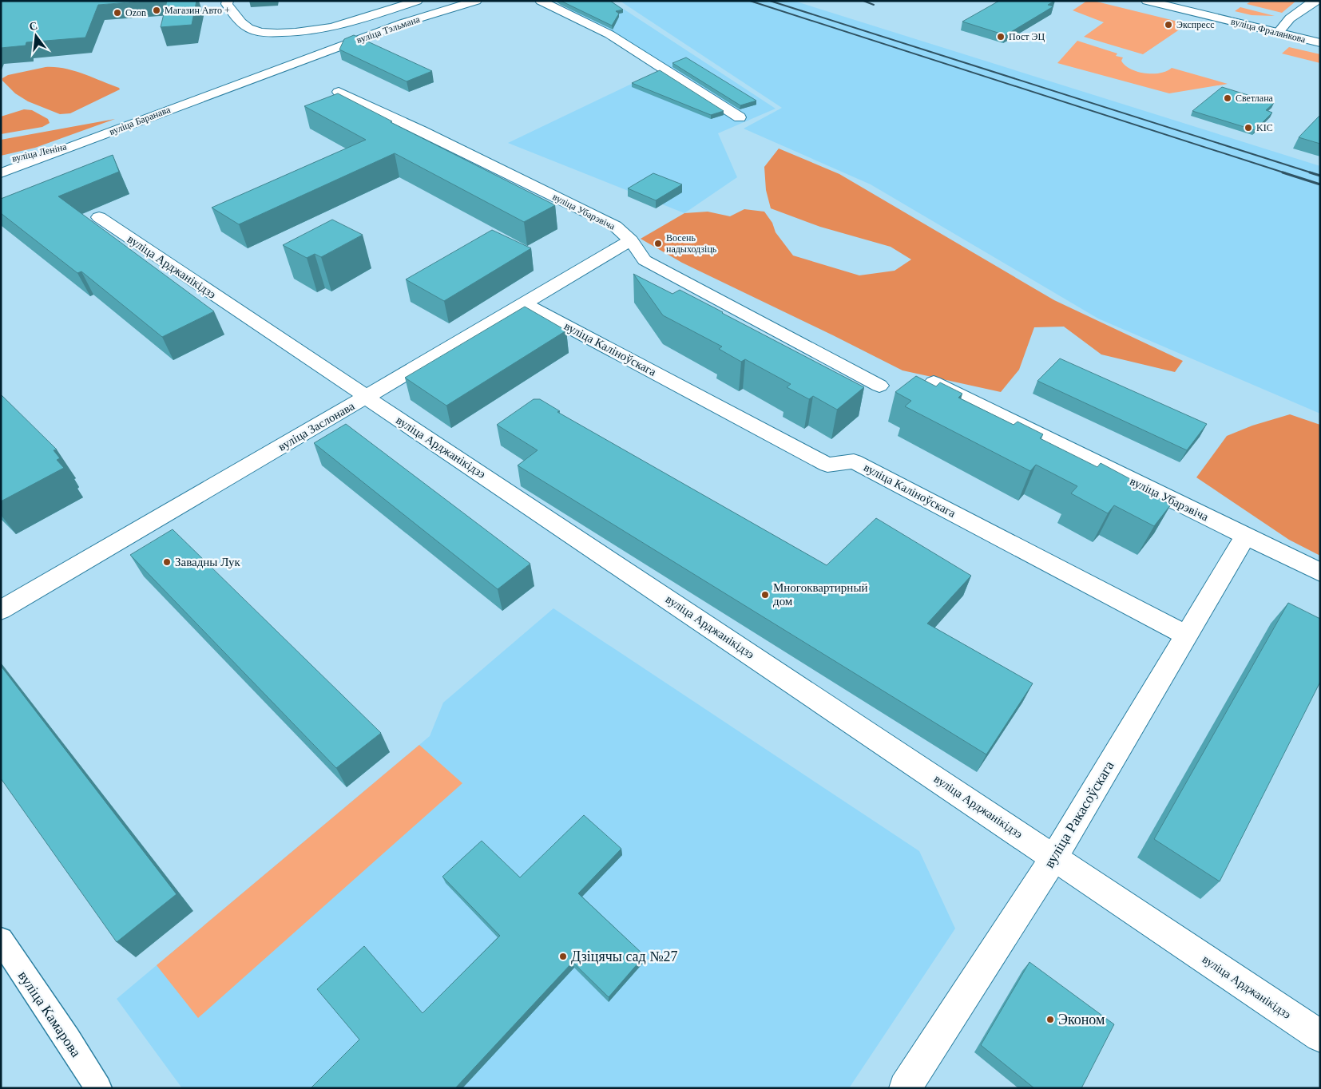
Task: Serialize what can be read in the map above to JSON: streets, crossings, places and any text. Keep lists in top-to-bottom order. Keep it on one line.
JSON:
{"streets":{"street":["вуліца Тэльмана","вуліца Фралянкова","вуліца Баранава","вуліца Леніна","вуліца Убарэвіча","вуліца Арджанікідзэ","вуліца Каліноўскага","вуліца Заслонава","вуліца Ракасоўскага","вуліца Камарова"]},"crossings":[["вуліца Тэльмана","вуліца Баранава"],["вуліца Баранава","вуліца Леніна"],["вуліца Убарэвіча","вуліца Заслонава"],["вуліца Убарэвіча","вуліца Ракасоўскага"],["вуліца Арджанікідзэ","вуліца Заслонава"],["вуліца Арджанікідзэ","вуліца Ракасоўскага"],["вуліца Каліноўскага","вуліца Заслонава"],["вуліца Каліноўскага","вуліца Ракасоўскага"]],"places":["Магазин Авто +","Ozon","Экспресс","Пост ЭЦ","Светлана","KIC","Восень надыходзіць","Завадны Лук","Многоквартирный дом","Дзіцячы сад №27","Эконом"],"north":"top"}
